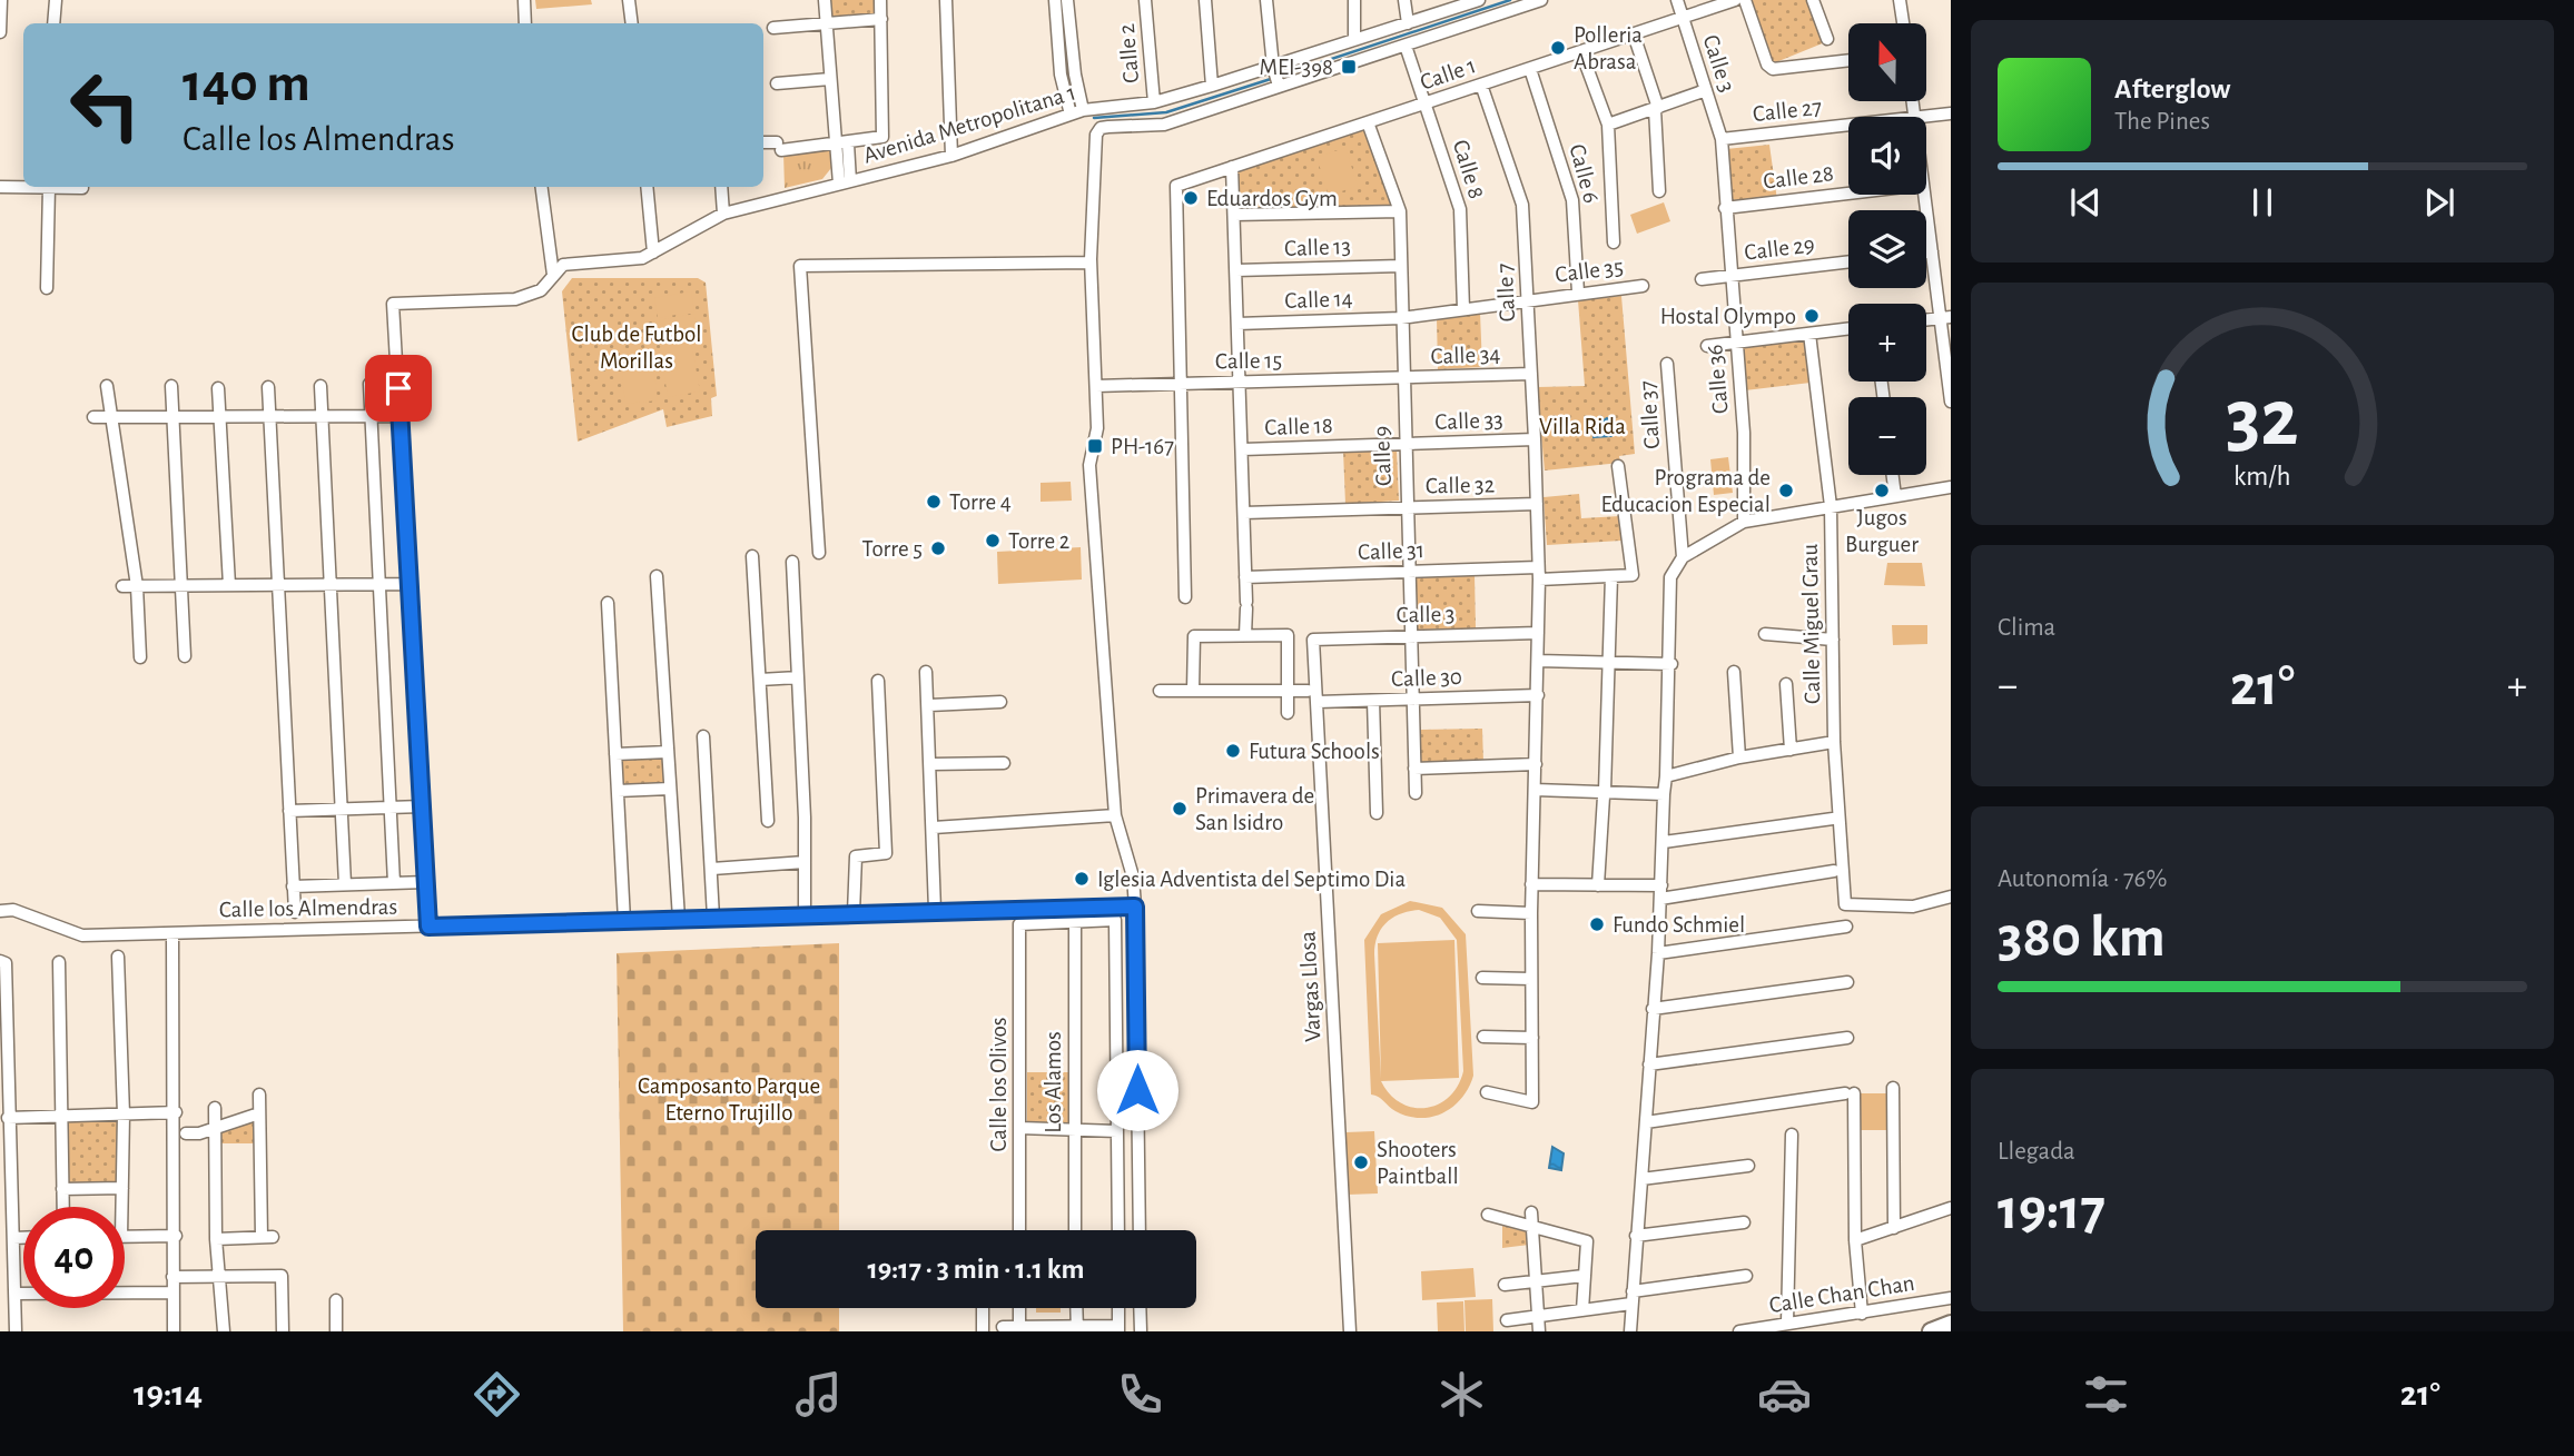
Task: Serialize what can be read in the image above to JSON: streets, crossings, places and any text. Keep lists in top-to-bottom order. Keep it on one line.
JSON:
{"streets":{"street":["Calle 2","Calle 3","Calle 1","Calle 27","Avenida Metropolitana 1","Calle 8","Calle 6","Calle 28","Calle 13","Calle 29","Calle 35","Calle 7","Calle 14","Calle 34","Calle 15","Calle 36","Calle 37","Calle 33","Calle 18","Calle 9","Calle 32","Calle 31","Calle Miguel Grau","Calle 30","Calle los Almendras","Vargas Llosa","Los Alamos","Calle los Olivos","Calle Chan Chan"]},"crossings":[["Calle 2","Avenida Metropolitana 1"],["Calle 3","Calle 1"],["Calle 3","Calle 27"],["Calle 3","Calle 7"],["Calle 3","Calle 36"],["Calle 3","Calle 9"],["Calle 3","Vargas Llosa"],["Calle 1","Calle 8"],["Calle 1","Calle 6"],["Calle 1","Calle 7"],["Calle 1","Calle 15"],["Calle 1","Calle 9"],["Calle 27","Calle 36"],["Avenida Metropolitana 1","Calle 8"],["Calle 8","Calle 35"],["Calle 6","Calle 35"],["Calle 28","Calle 36"],["Calle 13","Calle 9"],["Calle 29","Calle 36"],["Calle 35","Calle 7"],["Calle 35","Calle 14"],["Calle 35","Calle 9"],["Calle 7","Calle 34"],["Calle 7","Calle 33"],["Calle 7","Calle 32"],["Calle 7","Calle 31"],["Calle 7","Calle 30"],["Calle 14","Calle 9"],["Calle 34","Calle 15"],["Calle 34","Calle 9"],["Calle 15","Calle 9"],["Calle 33","Calle 18"],["Calle 33","Calle 9"],["Calle 18","Calle 9"],["Calle 9","Calle 32"],["Calle 9","Calle 31"],["Calle 9","Calle 30"],["Calle 30","Vargas Llosa"],["Los Alamos","Calle los Olivos"]],"parks":["Club de Futbol Morillas","Villa Rida","Camposanto Parque Eterno Trujillo"],"places":{"other":["Polleria Abrasa","Eduardos Gym","Hostal Olympo","Programa de Educacion Especial","Jugos Burguer","Torre 4","Torre 2","Torre 5","Futura Schools","Primavera de San Isidro","Iglesia Adventista del Septimo Dia","Fundo Schmiel","Shooters Paintball"],"transit":["MEI-398","PH-167"]},"north":"top","page":{"map_buttons":["+","−"],"turn":["140 m","Calle los Almendras"],"song":["Afterglow","The Pines"],"tile":["Clima",["Autonomía · 76%","380 km"],["Llegada","19:17"]],"heat":["−","21°","+"],"limit":"40","trip":"19:17 · 3 min · 1.1 km","tabs":["19:14","21°"],"gauge":["32","km/h"]}}
